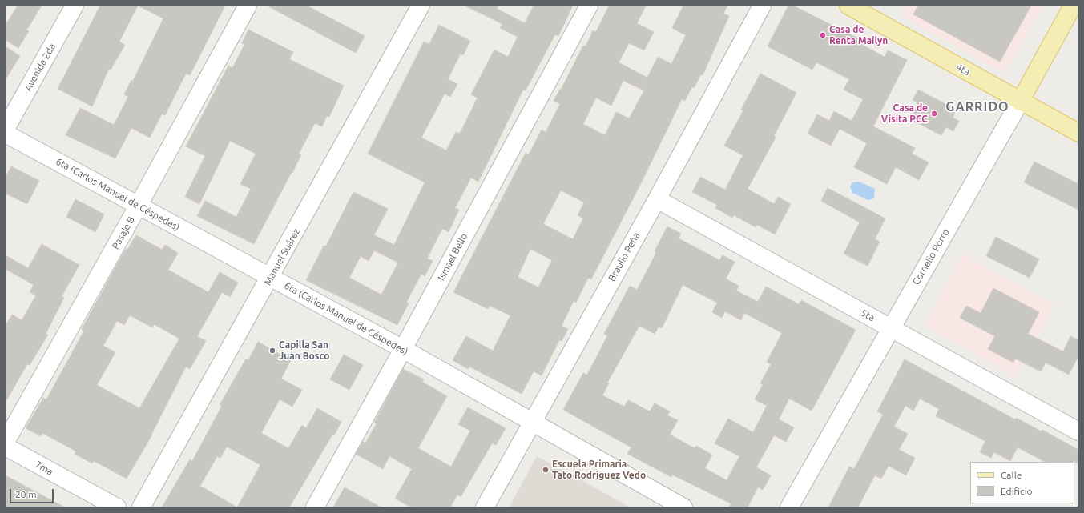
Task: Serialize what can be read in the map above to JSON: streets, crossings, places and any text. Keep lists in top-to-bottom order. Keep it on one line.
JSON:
{"streets":{"main road":["4ta","Cornelio Porro"],"street":["Avenida 2da","6ta (Carlos Manuel de Céspedes)","Pasaje B","Manuel Suárez","Ismael Bello","Braulio Peña","5ta","7ma"]},"crossings":[["4ta","Cornelio Porro"],["6ta (Carlos Manuel de Céspedes)","Pasaje B"],["6ta (Carlos Manuel de Céspedes)","Manuel Suárez"],["6ta (Carlos Manuel de Céspedes)","Ismael Bello"],["6ta (Carlos Manuel de Céspedes)","Braulio Peña"],["Braulio Peña","5ta"],["Cornelio Porro","5ta"]],"districts":["GARRIDO"],"places":["Casa de Renta Mailyn","Casa de Visita PCC","Capilla San Juan Bosco","Escuela Primaria Tato Rodríguez Vedo"],"legend":["Calle","Edificio"],"scale_bar":"20 m"}
